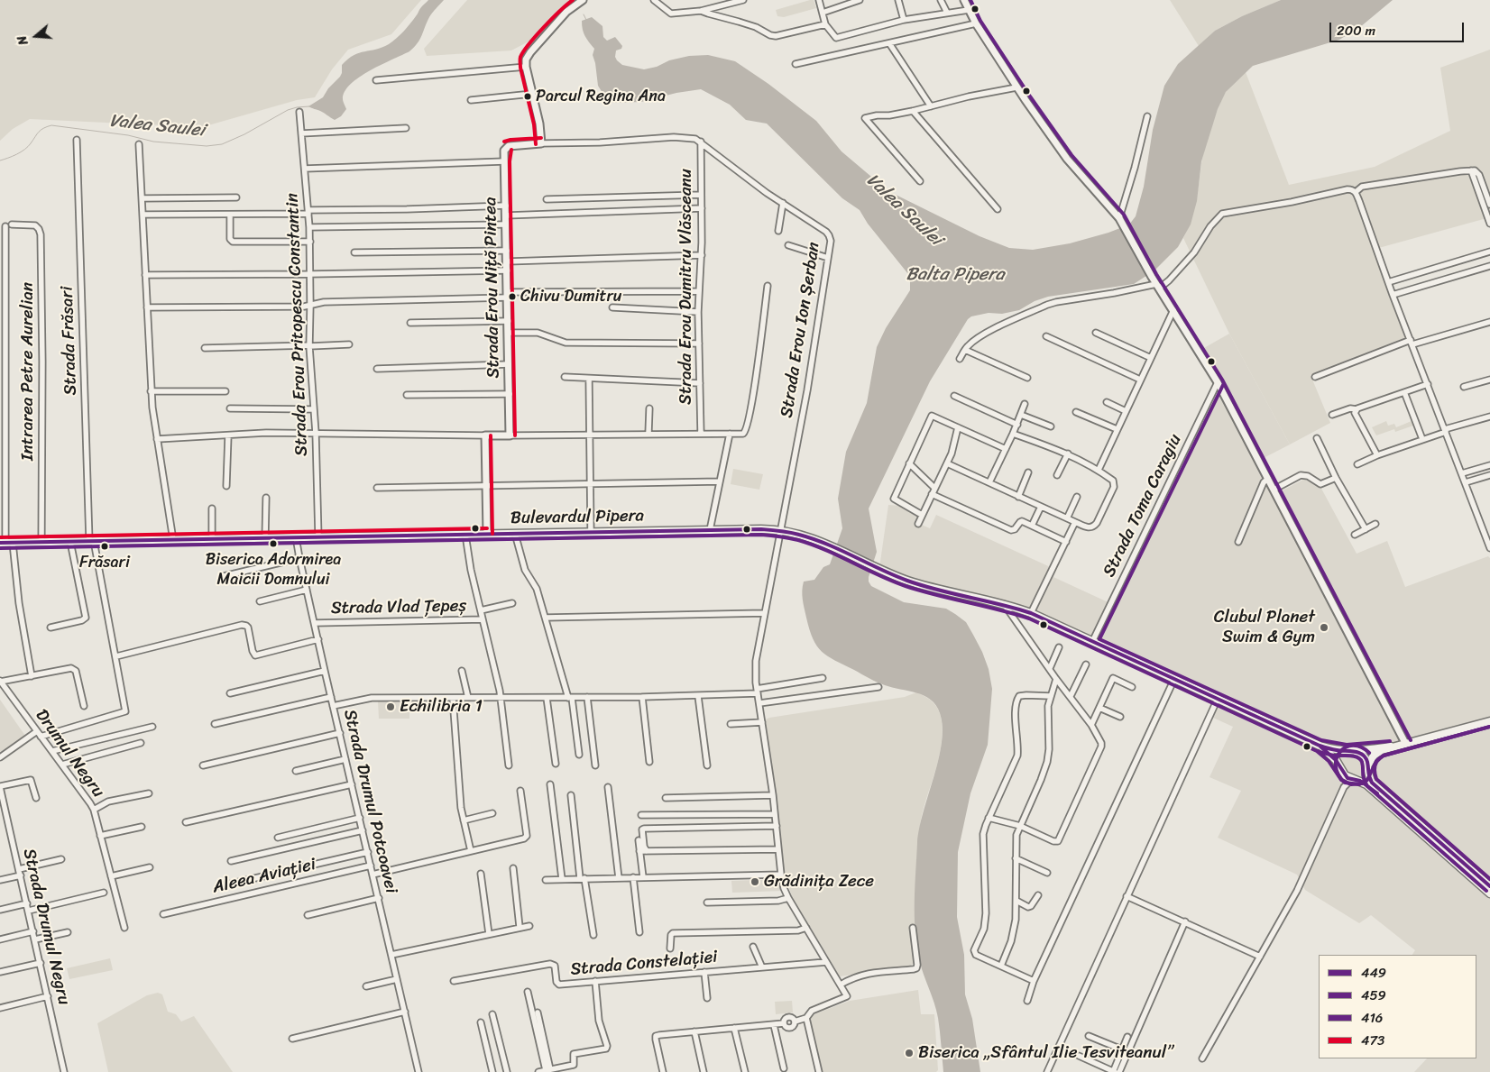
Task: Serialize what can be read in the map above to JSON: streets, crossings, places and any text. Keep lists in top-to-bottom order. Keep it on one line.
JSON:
{"streets":{"main road":["Bulevardul Pipera"],"street":["Strada Erou Dumitru Vlăsceanu","Strada Erou Niță Pintea","Strada Erou Pritopescu Constantin","Strada Erou Ion Șerban","Strada Frăsari","Intrarea Petre Aurelian","Strada Toma Caragiu","Strada Vlad Țepeș","Drumul Negru","Strada Drumul Potcoavei","Aleea Aviației","Strada Drumul Negru","Strada Constelației"]},"crossings":[["Strada Erou Dumitru Vlăsceanu","Strada Erou Ion Șerban"],["Strada Erou Pritopescu Constantin","Bulevardul Pipera"],["Strada Erou Ion Șerban","Bulevardul Pipera"],["Strada Erou Ion Șerban","Strada Constelației"],["Strada Frăsari","Bulevardul Pipera"],["Strada Frăsari","Drumul Negru"],["Intrarea Petre Aurelian","Bulevardul Pipera"],["Bulevardul Pipera","Strada Drumul Potcoavei"],["Strada Vlad Țepeș","Strada Drumul Potcoavei"],["Strada Drumul Potcoavei","Aleea Aviației"]],"water":["Valea Saulei","Balta Pipera"],"places":["Parcul Regina Ana","Chivu Dumitru","Biserica Adormirea Maicii Domnului","Frăsari","Clubul Planet Swim & Gym","Echilibria 1","Grădinița Zece","Biserica „Sfântul Ilie Tesviteanul”"],"lines":["transit line 416","transit line 473","transit line 449","transit line 459"],"legend":["449","459","416","473"],"scale_bar":"200 m","north":"left"}
